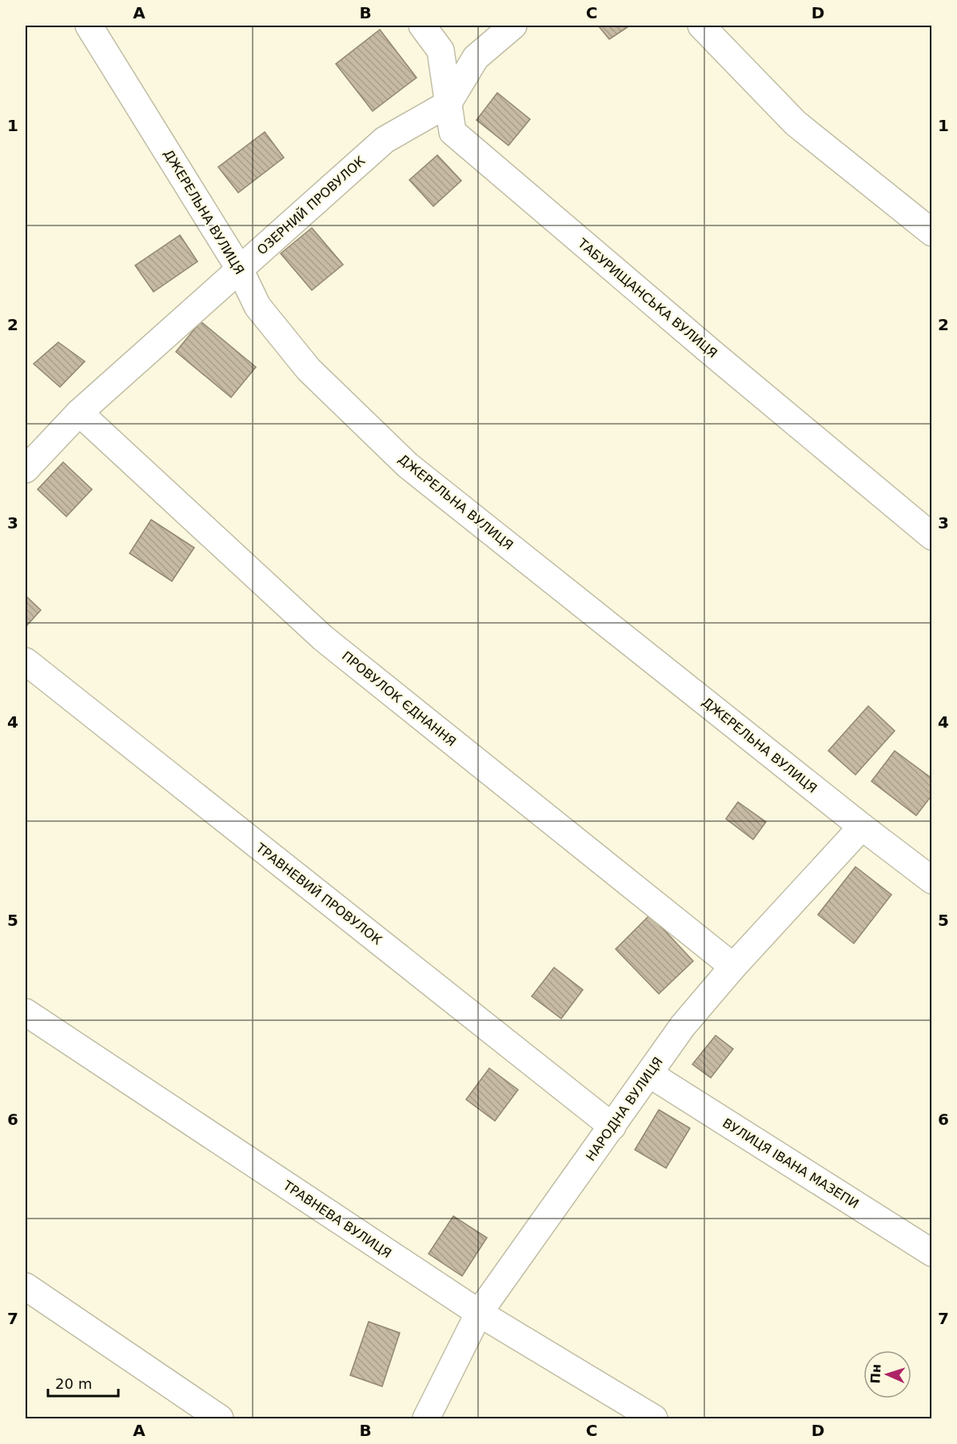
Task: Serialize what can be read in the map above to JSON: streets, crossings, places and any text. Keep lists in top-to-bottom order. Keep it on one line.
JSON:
{"streets":{"street":["ОЗЕРНИЙ ПРОВУЛОК","ДЖЕРЕЛЬНА ВУЛИЦЯ","ТАБУРИЩАНСЬКА ВУЛИЦЯ","ПРОВУЛОК ЄДНАННЯ","ТРАВНЕВИЙ ПРОВУЛОК","НАРОДНА ВУЛИЦЯ","ВУЛИЦЯ ІВАНА МАЗЕПИ","ТРАВНЕВА ВУЛИЦЯ"]},"crossings":[["ОЗЕРНИЙ ПРОВУЛОК","ДЖЕРЕЛЬНА ВУЛИЦЯ"],["ОЗЕРНИЙ ПРОВУЛОК","ТАБУРИЩАНСЬКА ВУЛИЦЯ"],["ОЗЕРНИЙ ПРОВУЛОК","ПРОВУЛОК ЄДНАННЯ"],["ДЖЕРЕЛЬНА ВУЛИЦЯ","НАРОДНА ВУЛИЦЯ"],["ПРОВУЛОК ЄДНАННЯ","НАРОДНА ВУЛИЦЯ"],["ТРАВНЕВИЙ ПРОВУЛОК","НАРОДНА ВУЛИЦЯ"],["НАРОДНА ВУЛИЦЯ","ВУЛИЦЯ ІВАНА МАЗЕПИ"],["НАРОДНА ВУЛИЦЯ","ТРАВНЕВА ВУЛИЦЯ"]],"scale_bar":"20 m","north":"left","grid":{"columns":["A","B","C","D"],"rows":["1","2","3","4","5","6","7"]}}
